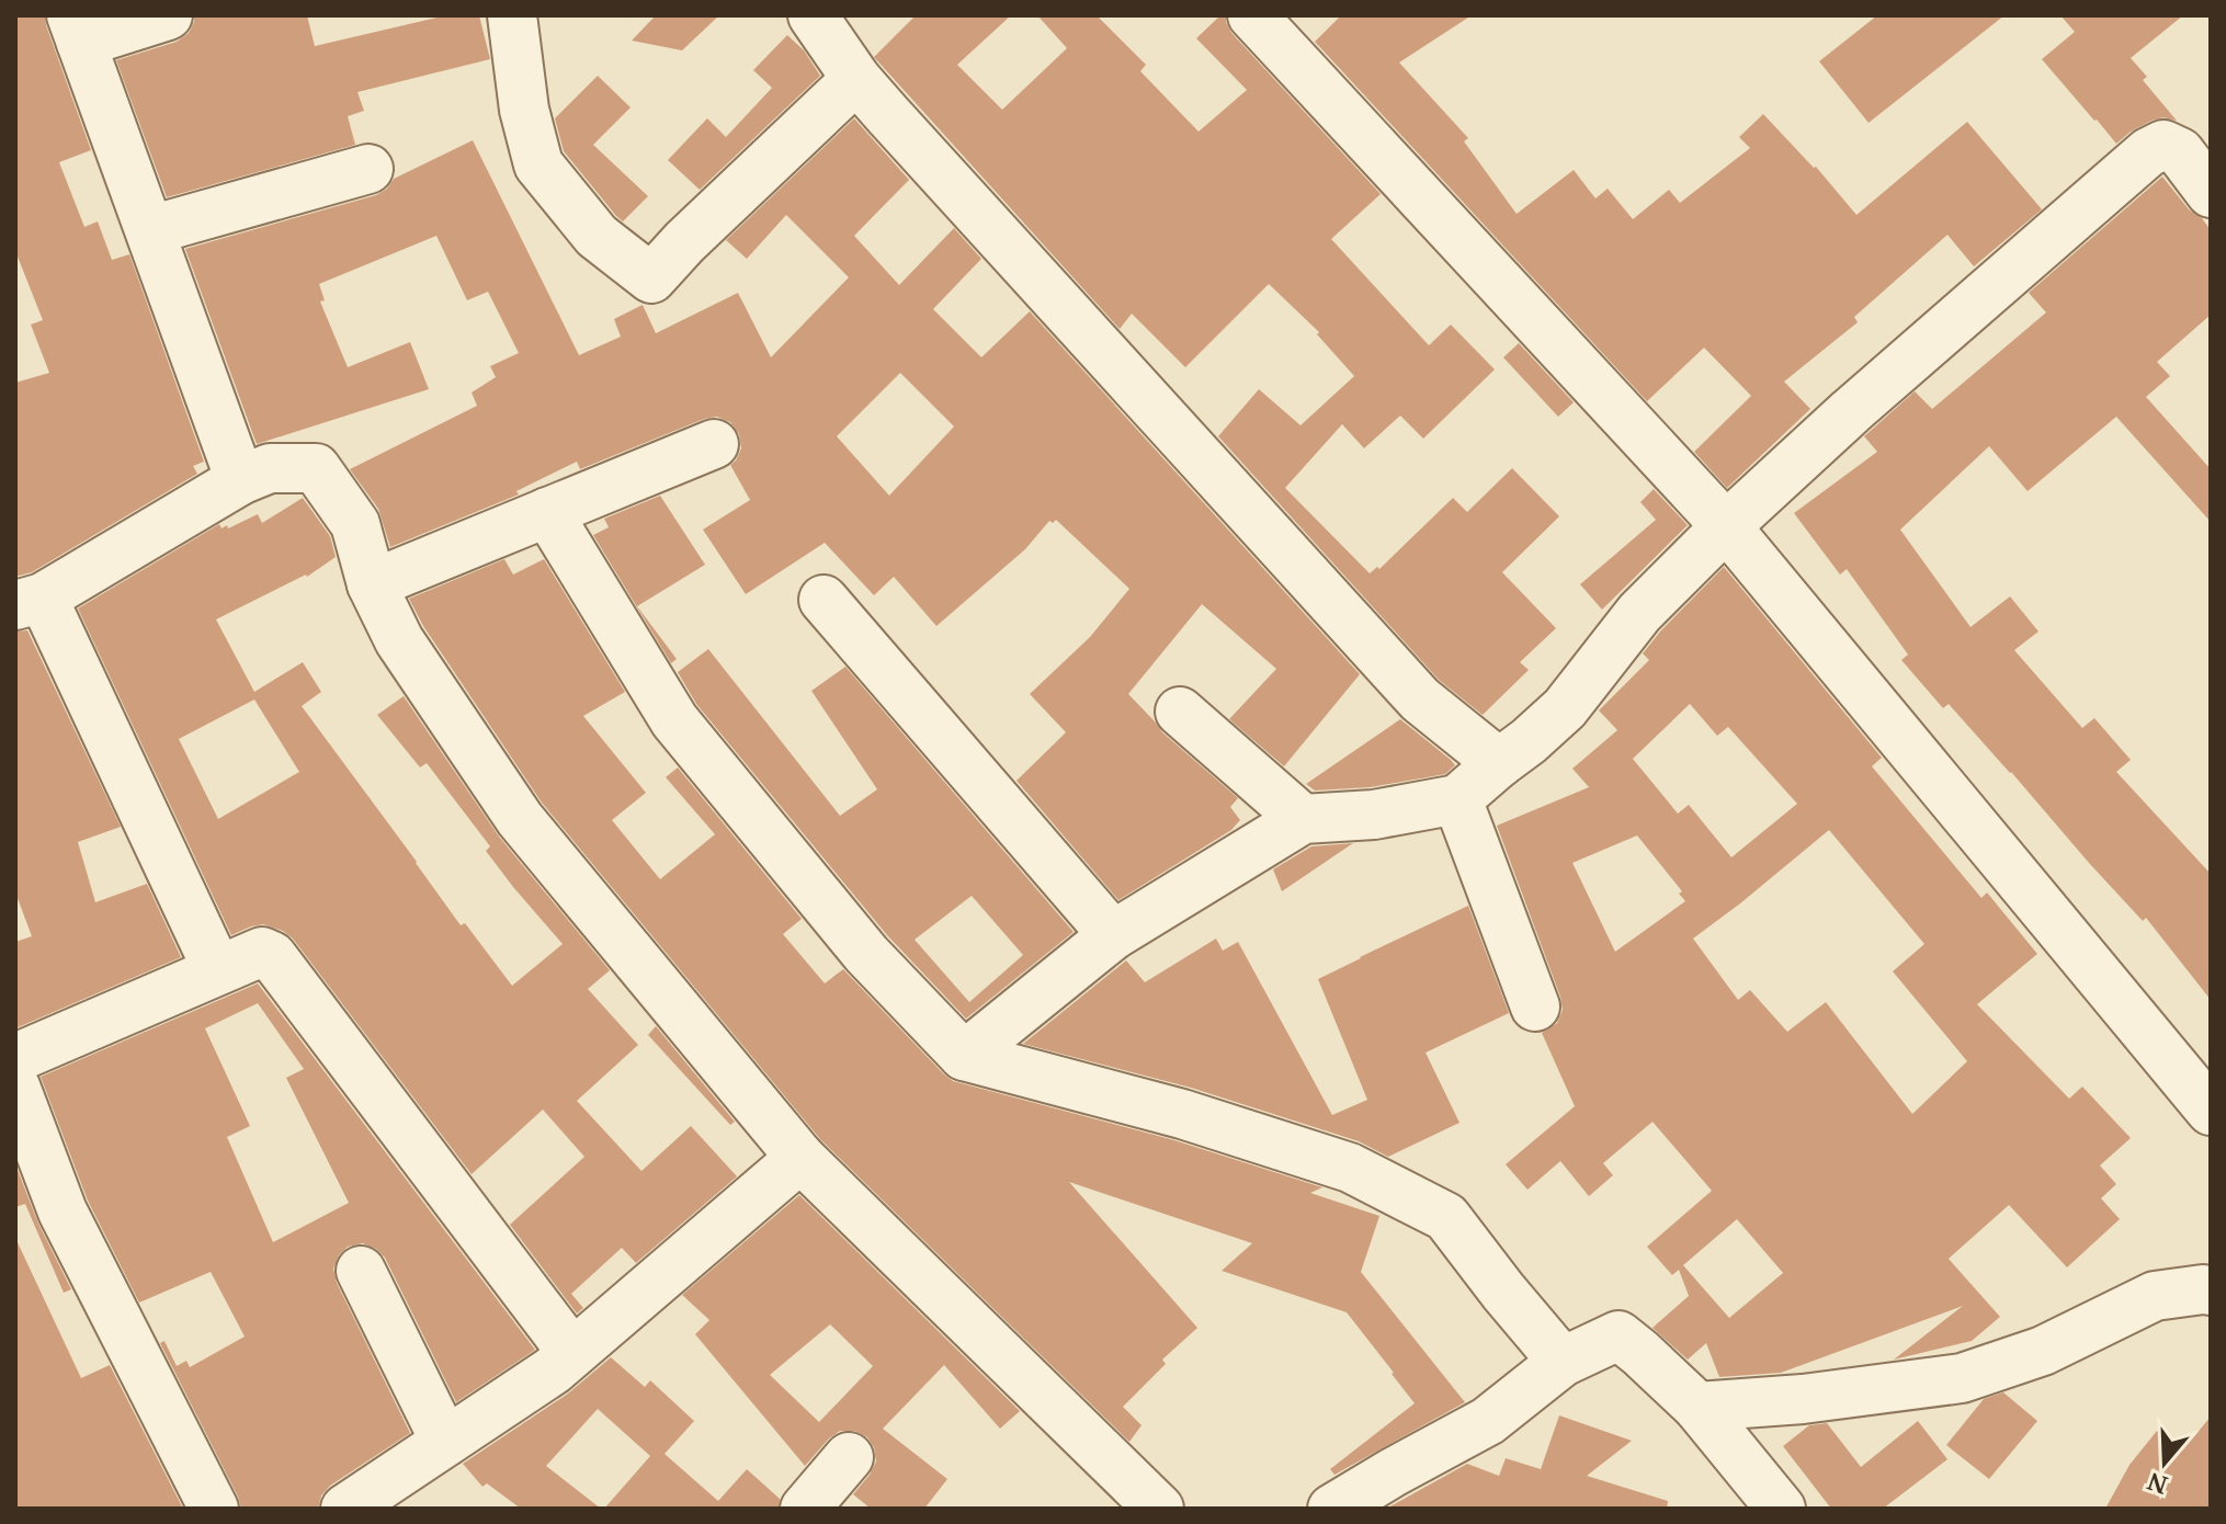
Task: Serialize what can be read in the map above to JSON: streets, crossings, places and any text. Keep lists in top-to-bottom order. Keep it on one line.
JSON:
{"north":"bottom"}
